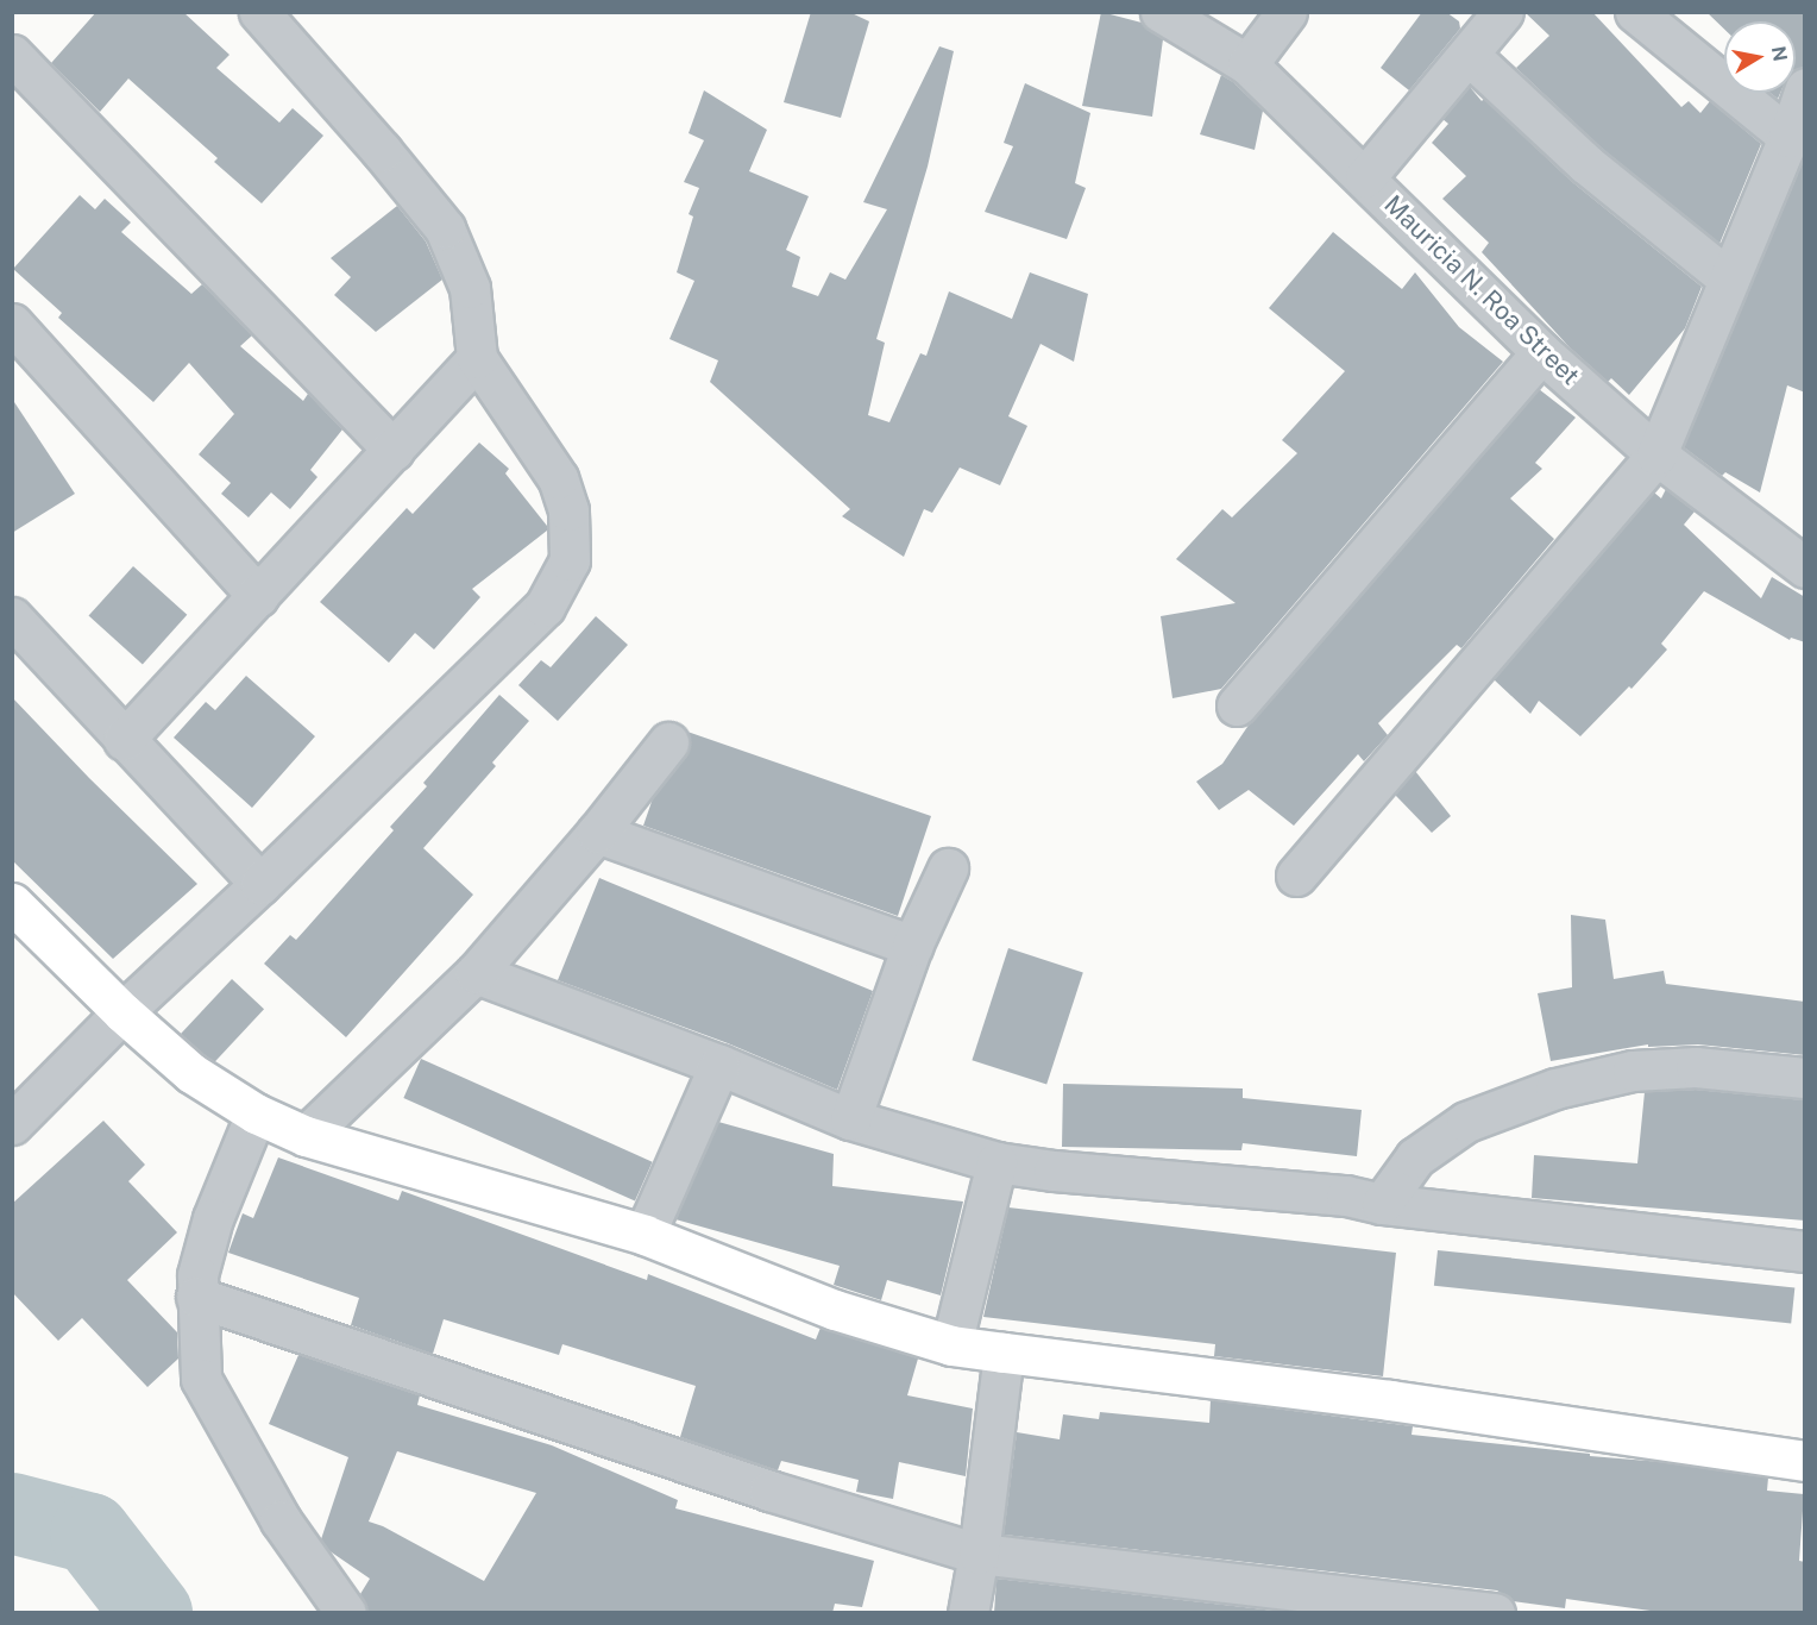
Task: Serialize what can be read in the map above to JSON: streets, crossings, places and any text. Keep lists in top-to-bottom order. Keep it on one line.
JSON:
{"streets":{"street":["Mauricia N. Roa Street"]},"north":"right"}
